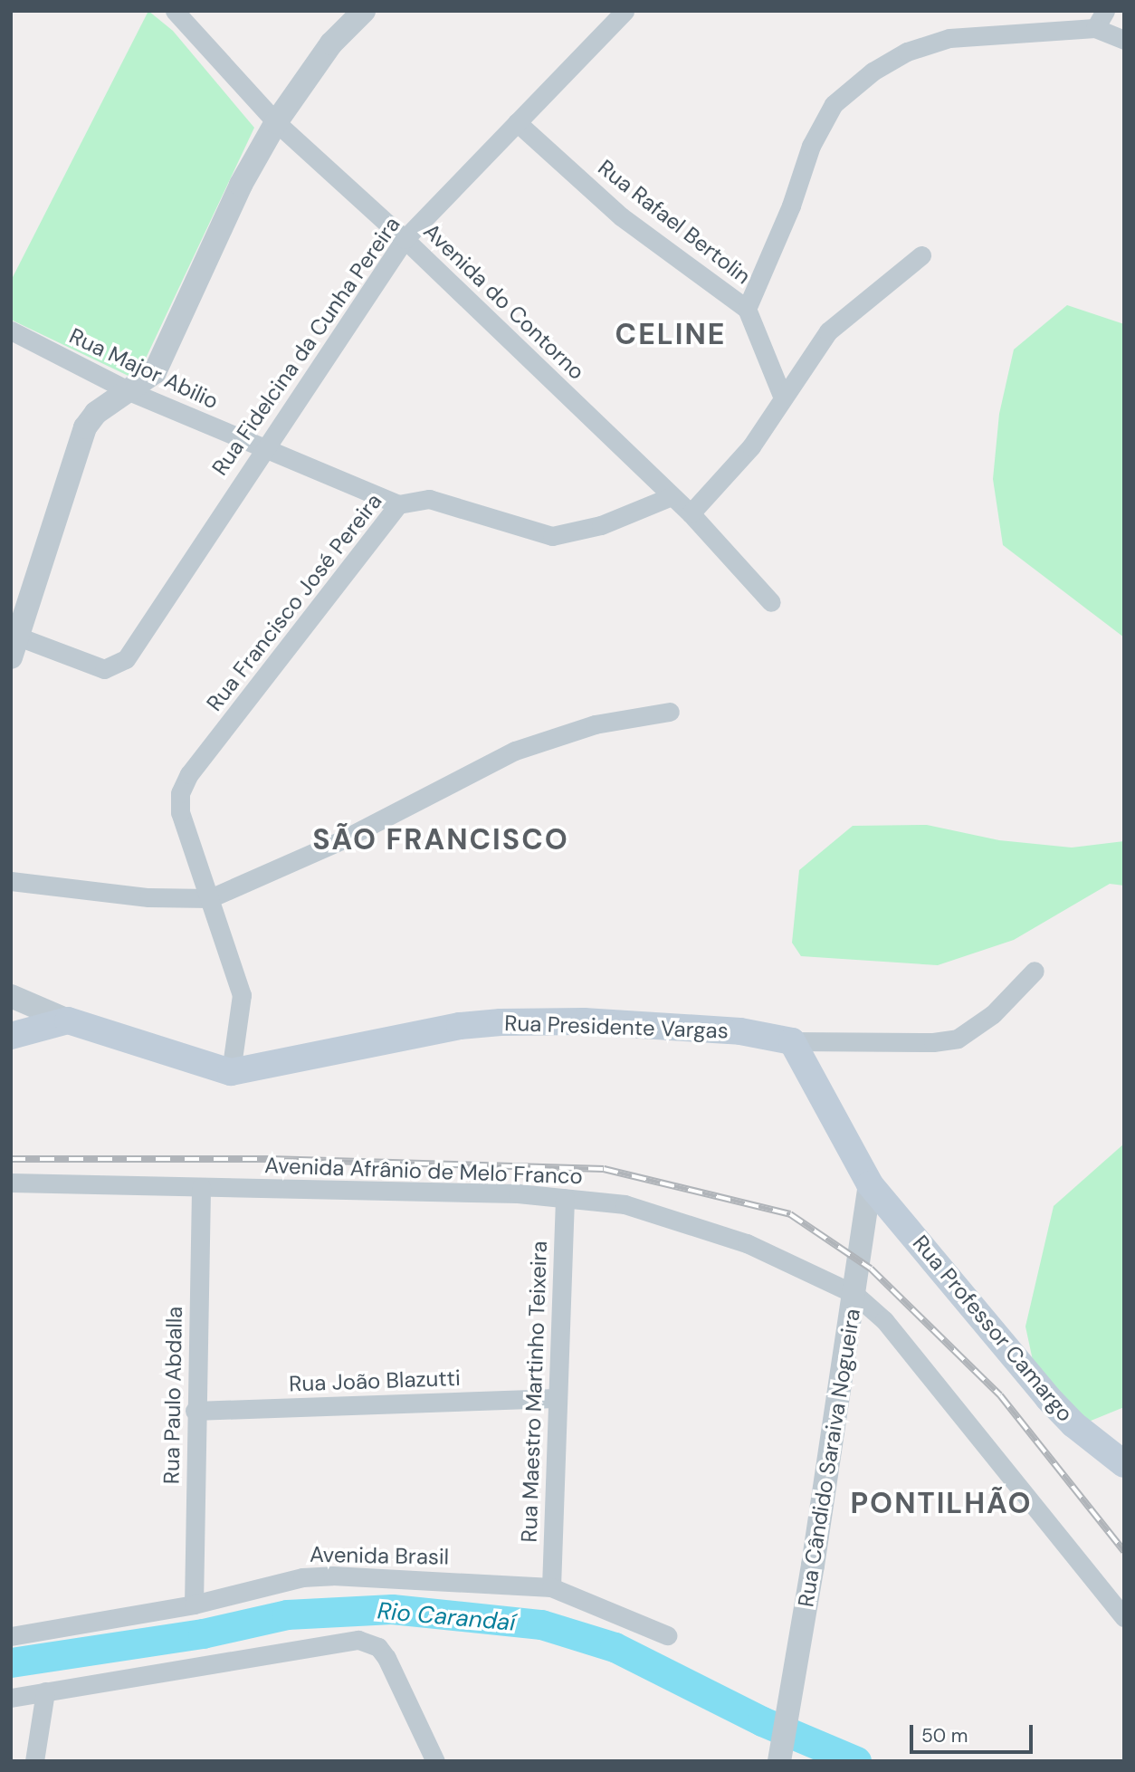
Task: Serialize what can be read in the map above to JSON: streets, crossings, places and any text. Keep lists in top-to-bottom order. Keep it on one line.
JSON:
{"streets":{"main road":["Rua Presidente Vargas","Rua Professor Camargo"],"street":["Rua Rafael Bertolin","Avenida do Contorno","Rua Fidelcina da Cunha Pereira","Rua Major Abilio","Rua Francisco José Pereira","Avenida Afrânio de Melo Franco","Rua João Blazutti","Rua Maestro Martinho Teixeira","Rua Paulo Abdalla","Rua Cândido Saraiva Nogueira","Avenida Brasil"]},"crossings":[["Rua Rafael Bertolin","Rua Fidelcina da Cunha Pereira"],["Avenida do Contorno","Rua Fidelcina da Cunha Pereira"],["Avenida do Contorno","Rua Francisco José Pereira"],["Rua Fidelcina da Cunha Pereira","Rua Major Abilio"],["Rua Major Abilio","Rua Francisco José Pereira"],["Rua Presidente Vargas","Rua Professor Camargo"],["Avenida Afrânio de Melo Franco","Rua Maestro Martinho Teixeira"],["Avenida Afrânio de Melo Franco","Rua Paulo Abdalla"],["Avenida Afrânio de Melo Franco","Rua Cândido Saraiva Nogueira"],["Rua Professor Camargo","Rua Cândido Saraiva Nogueira"],["Rua João Blazutti","Rua Maestro Martinho Teixeira"],["Rua João Blazutti","Rua Paulo Abdalla"],["Rua Maestro Martinho Teixeira","Avenida Brasil"],["Rua Paulo Abdalla","Avenida Brasil"]],"districts":["CELINE","SÃO FRANCISCO","PONTILHÃO"],"water":["Rio Carandaí"],"scale_bar":"50 m"}
